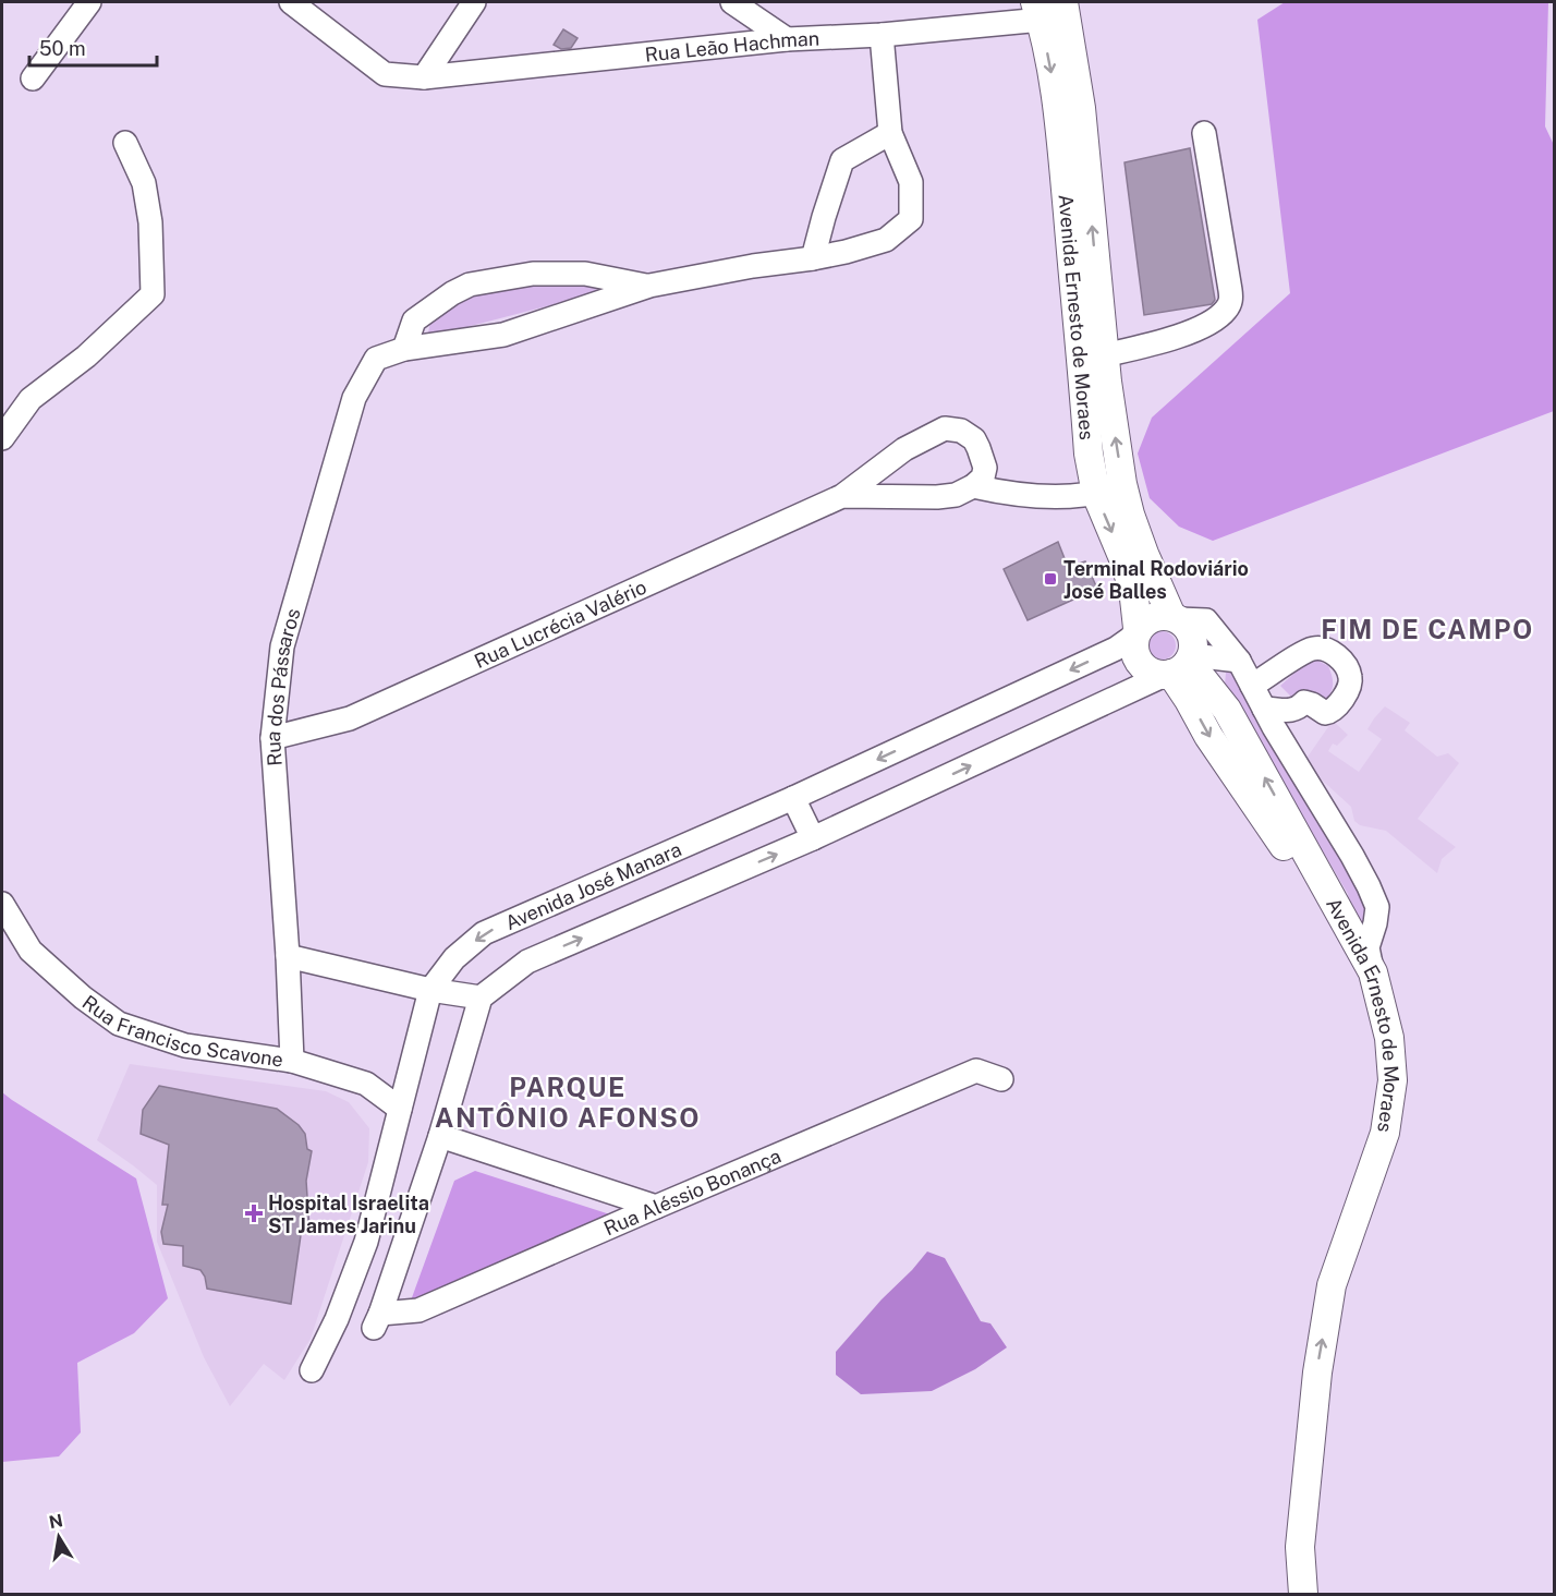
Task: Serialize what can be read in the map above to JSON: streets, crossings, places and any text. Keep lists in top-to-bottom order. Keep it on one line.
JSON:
{"streets":{"main road":["Avenida Ernesto de Moraes"],"street":["Rua Leão Hachman","Rua Lucrécia Valério","Rua dos Pássaros","Avenida José Manara","Rua Francisco Scavone","Rua Aléssio Bonança"]},"crossings":[["Rua Leão Hachman","Avenida Ernesto de Moraes"],["Rua Leão Hachman","Rua dos Pássaros"],["Avenida Ernesto de Moraes","Avenida José Manara"],["Rua Lucrécia Valério","Rua dos Pássaros"],["Rua dos Pássaros","Rua Francisco Scavone"],["Avenida José Manara","Rua Francisco Scavone"]],"districts":["FIM DE CAMPO","PARQUE ANTÔNIO AFONSO"],"places":{"transit":["Terminal Rodoviário José Balles"],"health":["Hospital Israelita ST James Jarinu"]},"scale_bar":"50 m","north":"top"}
